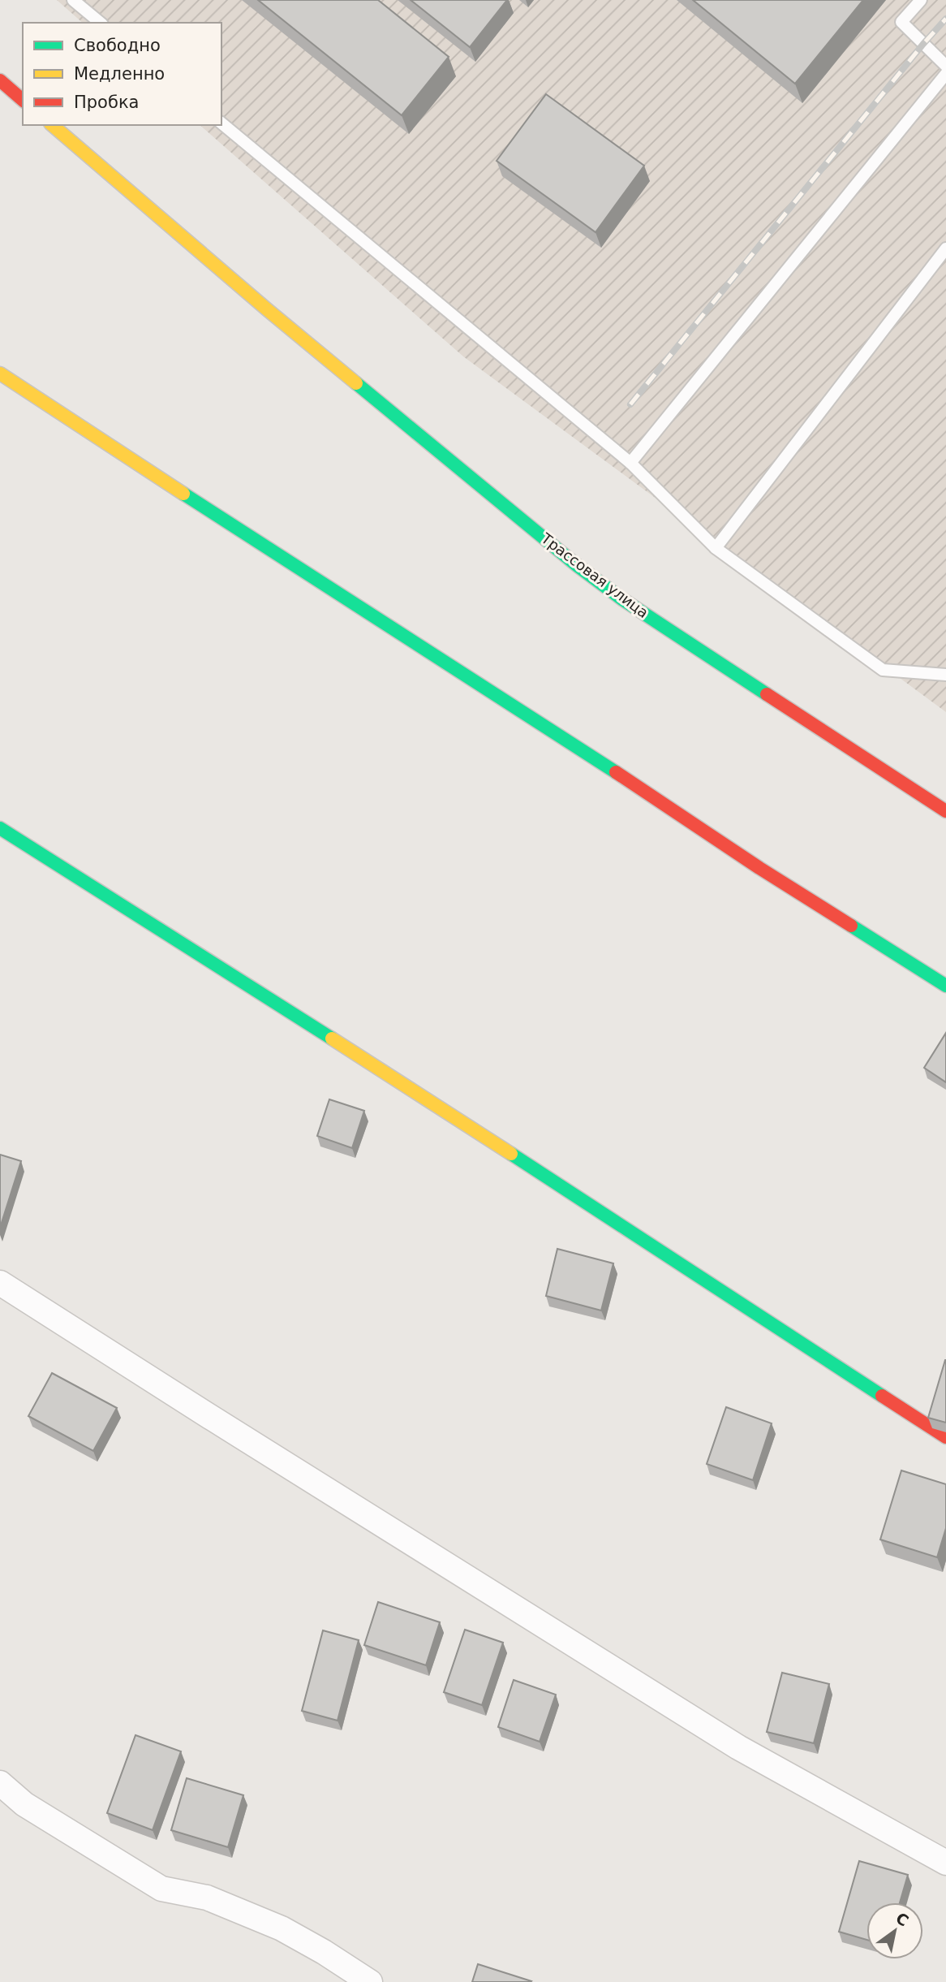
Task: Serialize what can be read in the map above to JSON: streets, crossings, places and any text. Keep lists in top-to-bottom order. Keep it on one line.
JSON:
{"streets":{"street":["Трассовая улица"]},"legend":["Свободно","Медленно","Пробка"],"north":"top right"}
